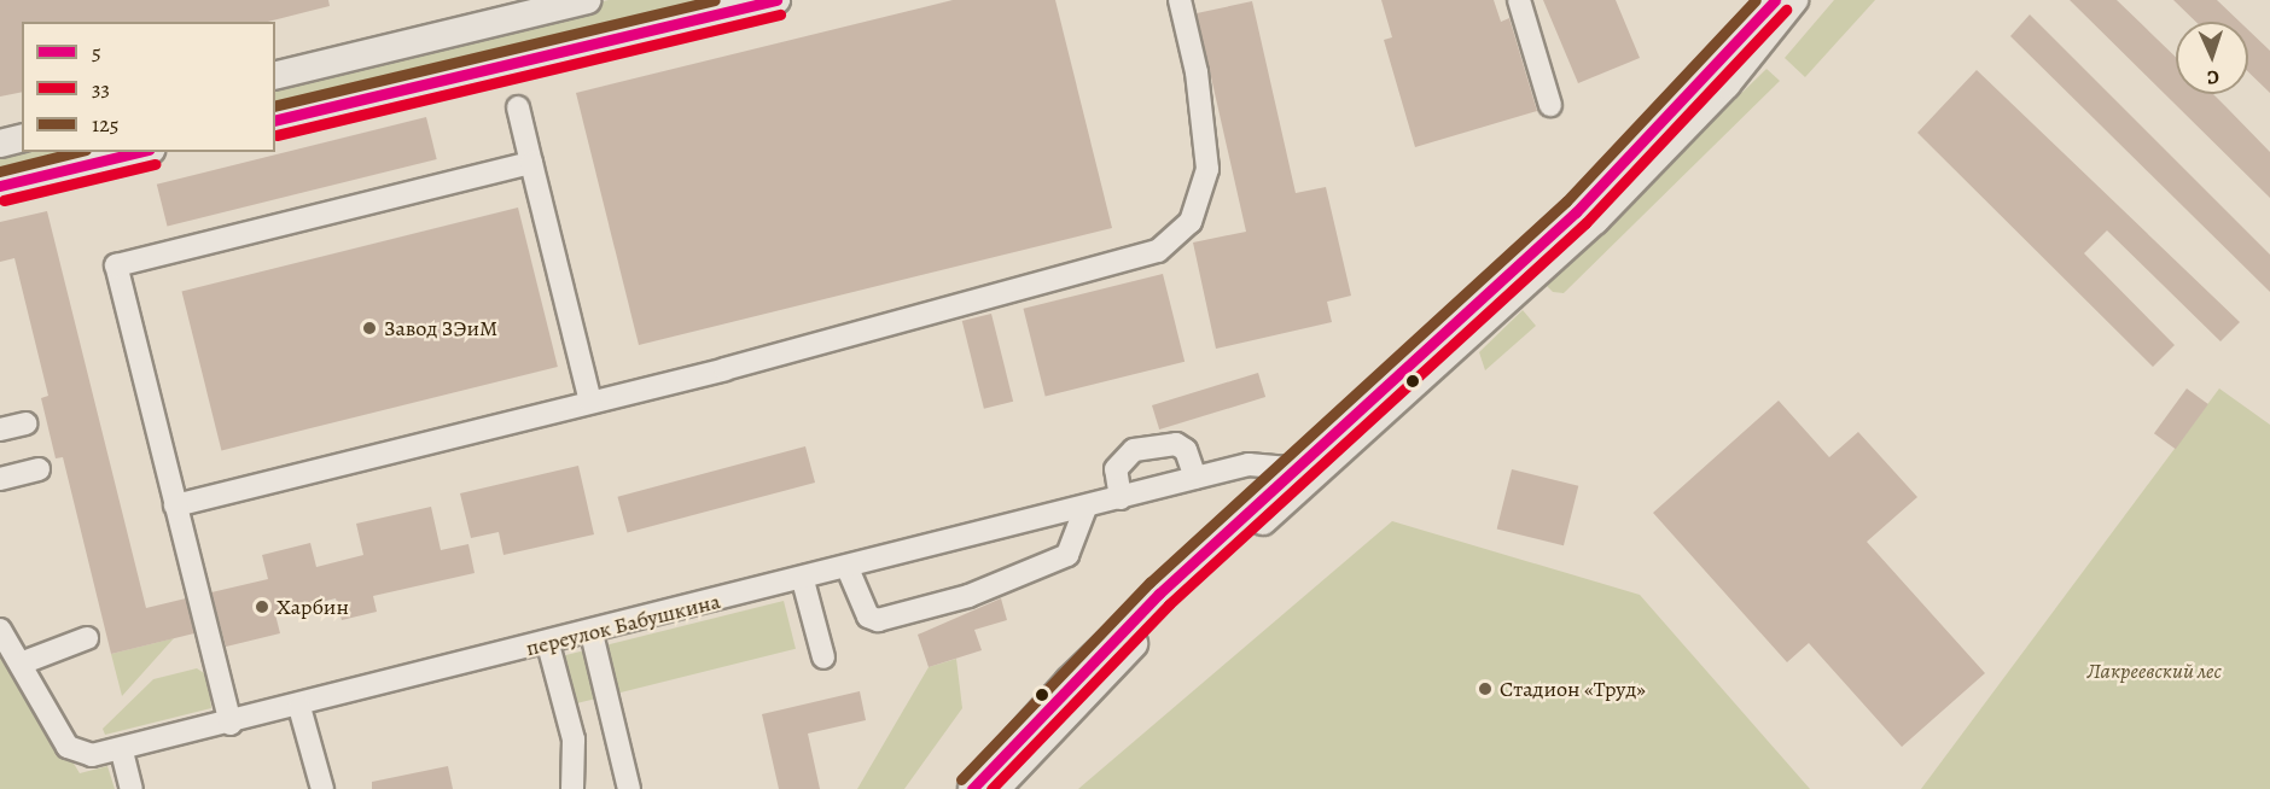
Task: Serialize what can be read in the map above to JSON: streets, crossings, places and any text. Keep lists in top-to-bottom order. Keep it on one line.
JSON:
{"streets":{"lane":["переулок Бабушкина"]},"parks":["Лакреевский лес"],"places":["Завод ЗЭиМ","Харбин","Стадион «Труд»"],"lines":["transit line 5","transit line 125","transit line 33"],"legend":["5","33","125"],"north":"bottom"}
